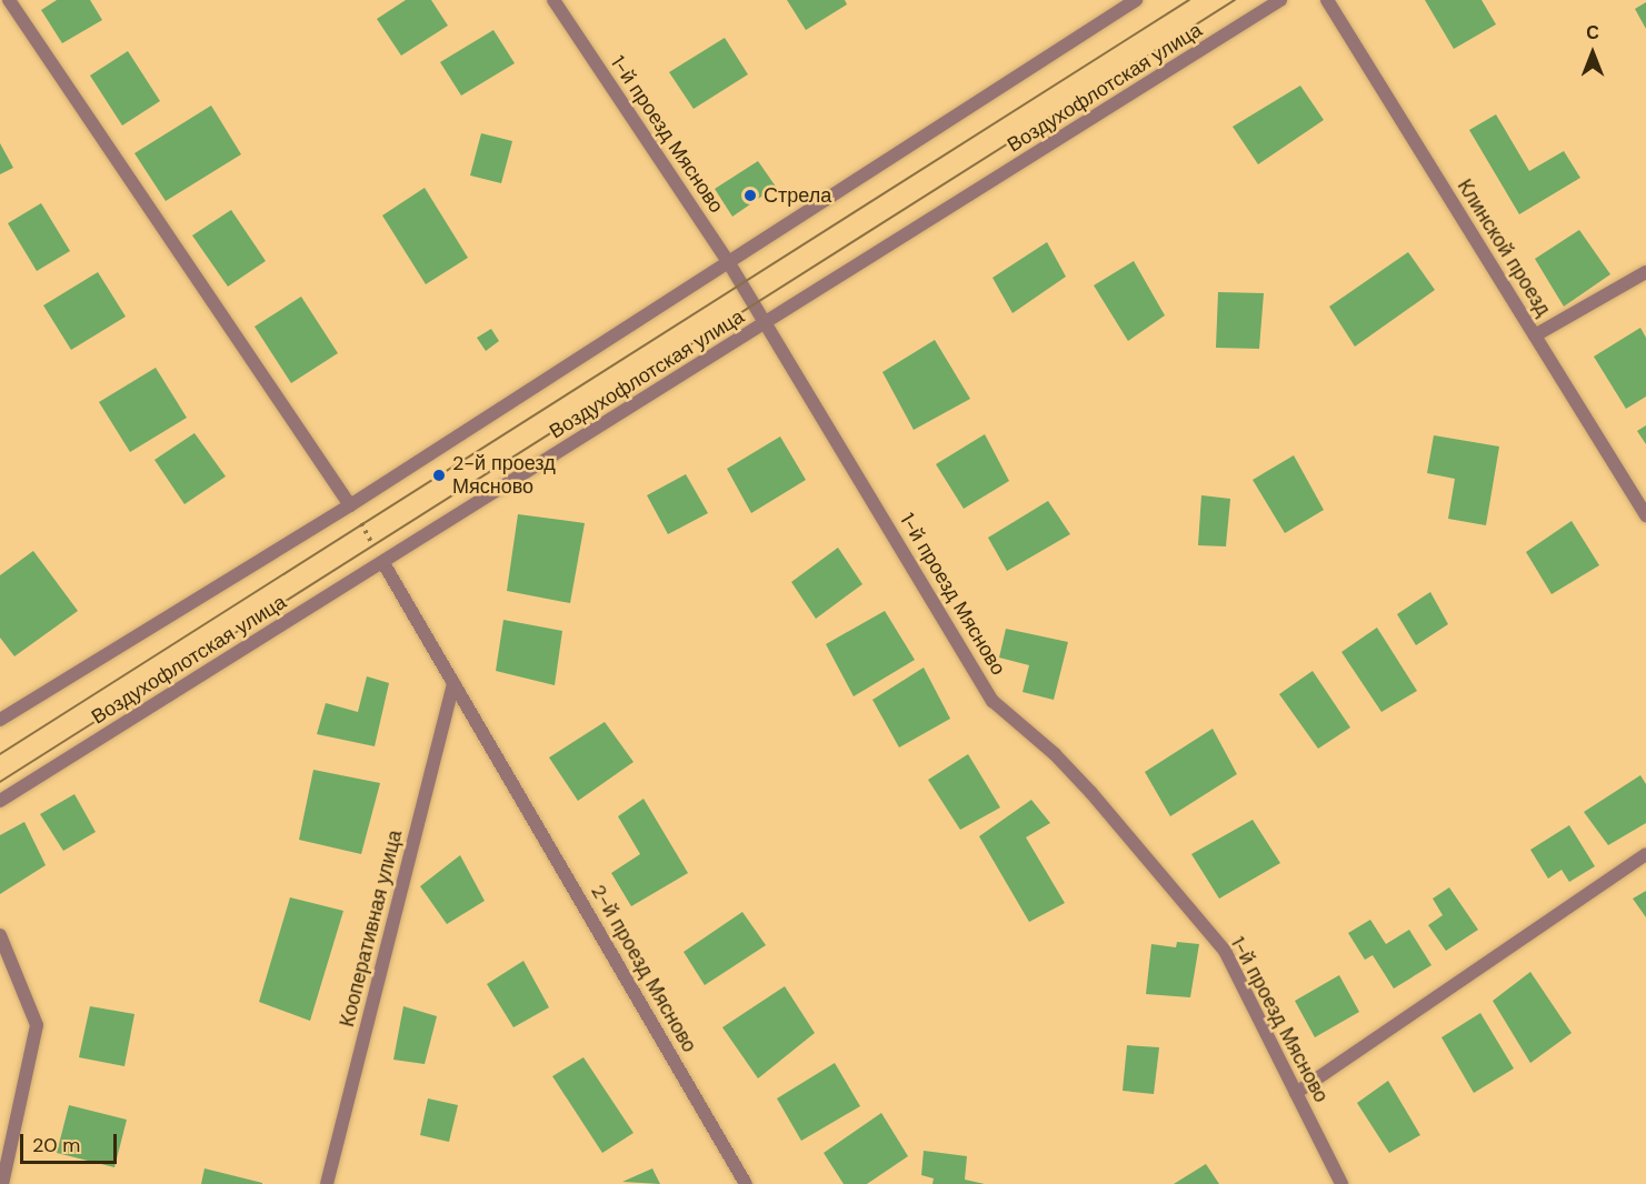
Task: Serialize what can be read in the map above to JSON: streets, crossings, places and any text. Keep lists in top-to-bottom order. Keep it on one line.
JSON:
{"streets":{"street":["Воздухофлотская улица","1-й проезд Мясново","Клинской проезд","Кооперативная улица","2-й проезд Мясново"]},"crossings":[["Воздухофлотская улица","1-й проезд Мясново"],["Воздухофлотская улица","2-й проезд Мясново"],["Кооперативная улица","2-й проезд Мясново"]],"places":["Стрела","2-й проезд Мясново"],"scale_bar":"20 m","north":"top"}
